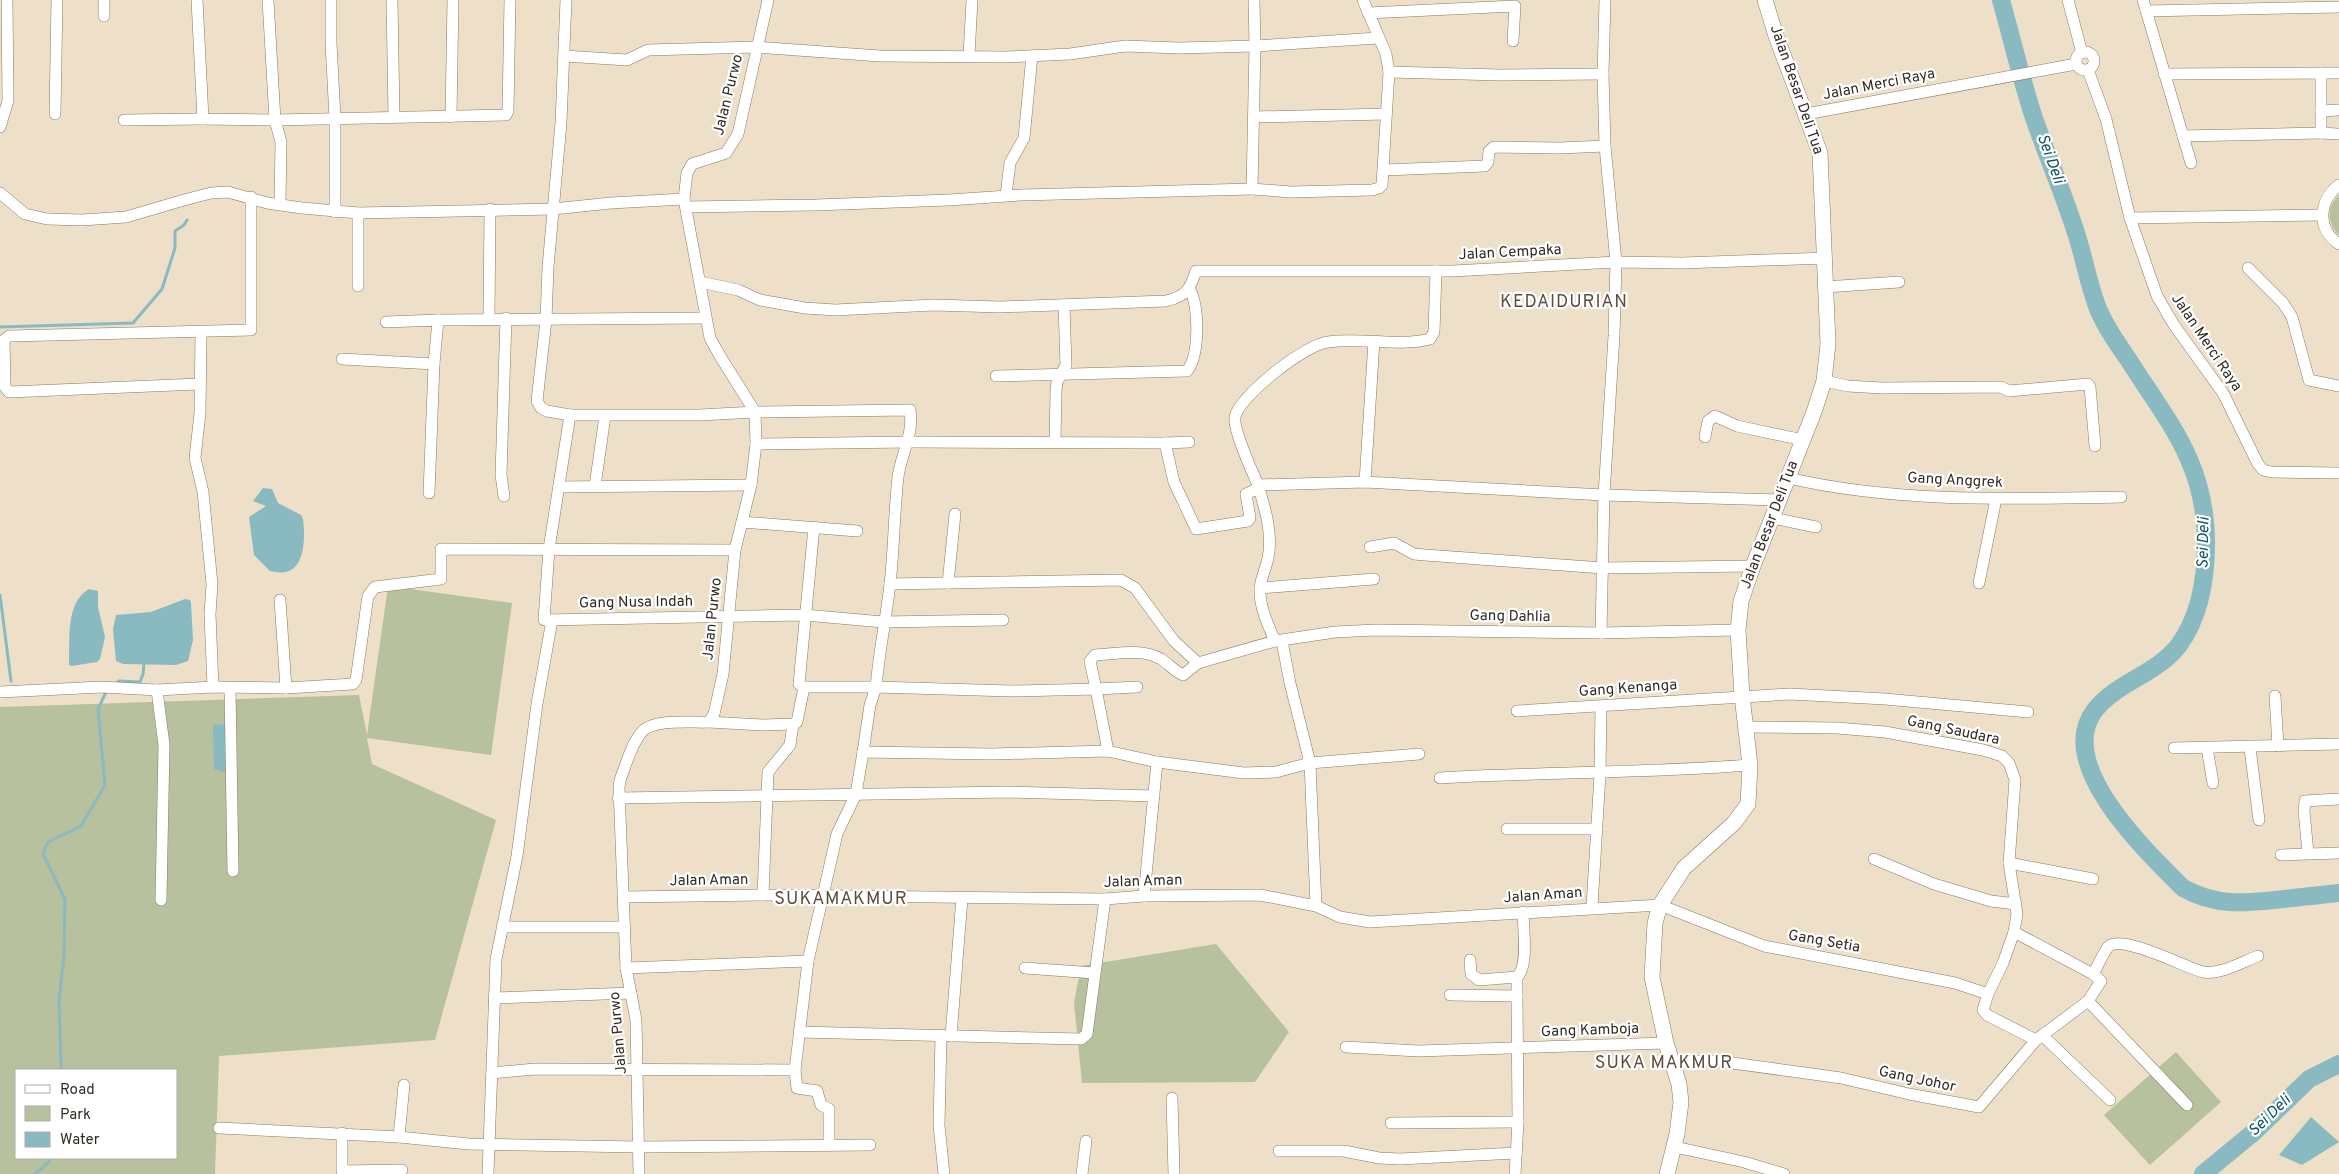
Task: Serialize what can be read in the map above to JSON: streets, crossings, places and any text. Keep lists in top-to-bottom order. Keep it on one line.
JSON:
{"streets":{"main road":["Jalan Besar Deli Tua"],"street":["Jalan Merci Raya","Jalan Purwo","Jalan Cempaka","Gang Anggrek","Gang Nusa Indah","Gang Dahlia","Gang Kenanga","Gang Saudara","Jalan Aman","Gang Setia","Gang Kamboja","Gang Johor"]},"crossings":[["Jalan Merci Raya","Jalan Besar Deli Tua"],["Jalan Besar Deli Tua","Jalan Cempaka"],["Jalan Besar Deli Tua","Gang Anggrek"],["Jalan Besar Deli Tua","Gang Dahlia"],["Jalan Besar Deli Tua","Gang Kenanga"],["Jalan Besar Deli Tua","Gang Saudara"],["Jalan Besar Deli Tua","Jalan Aman"],["Jalan Besar Deli Tua","Gang Setia"],["Jalan Besar Deli Tua","Gang Kamboja"],["Jalan Besar Deli Tua","Gang Johor"],["Jalan Purwo","Gang Nusa Indah"],["Jalan Purwo","Jalan Aman"],["Gang Saudara","Gang Setia"],["Jalan Aman","Gang Setia"]],"districts":["KEDAIDURIAN","SUKAMAKMUR","SUKA MAKMUR"],"water":["Sei Deli"],"legend":["Road","Park","Water"]}
